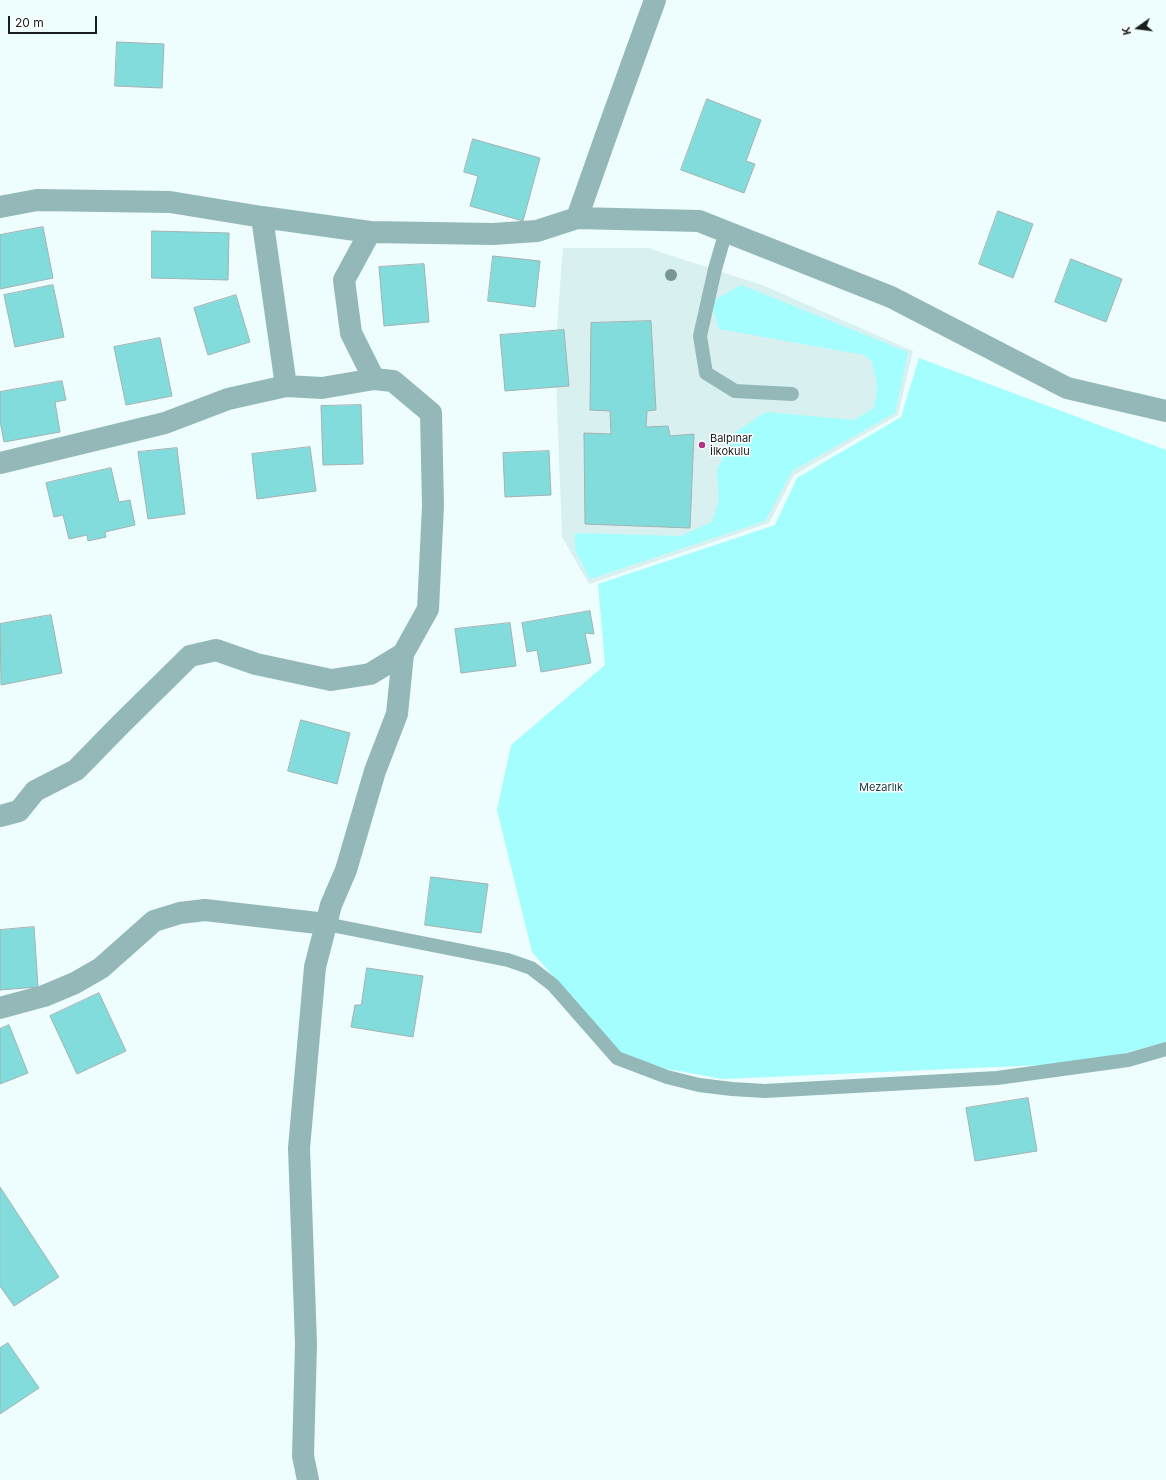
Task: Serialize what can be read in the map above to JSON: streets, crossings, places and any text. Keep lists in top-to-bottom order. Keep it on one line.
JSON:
{"parks":["Mezarlık"],"places":["Balpınar İlkokulu"],"scale_bar":"20 m","north":"left"}
